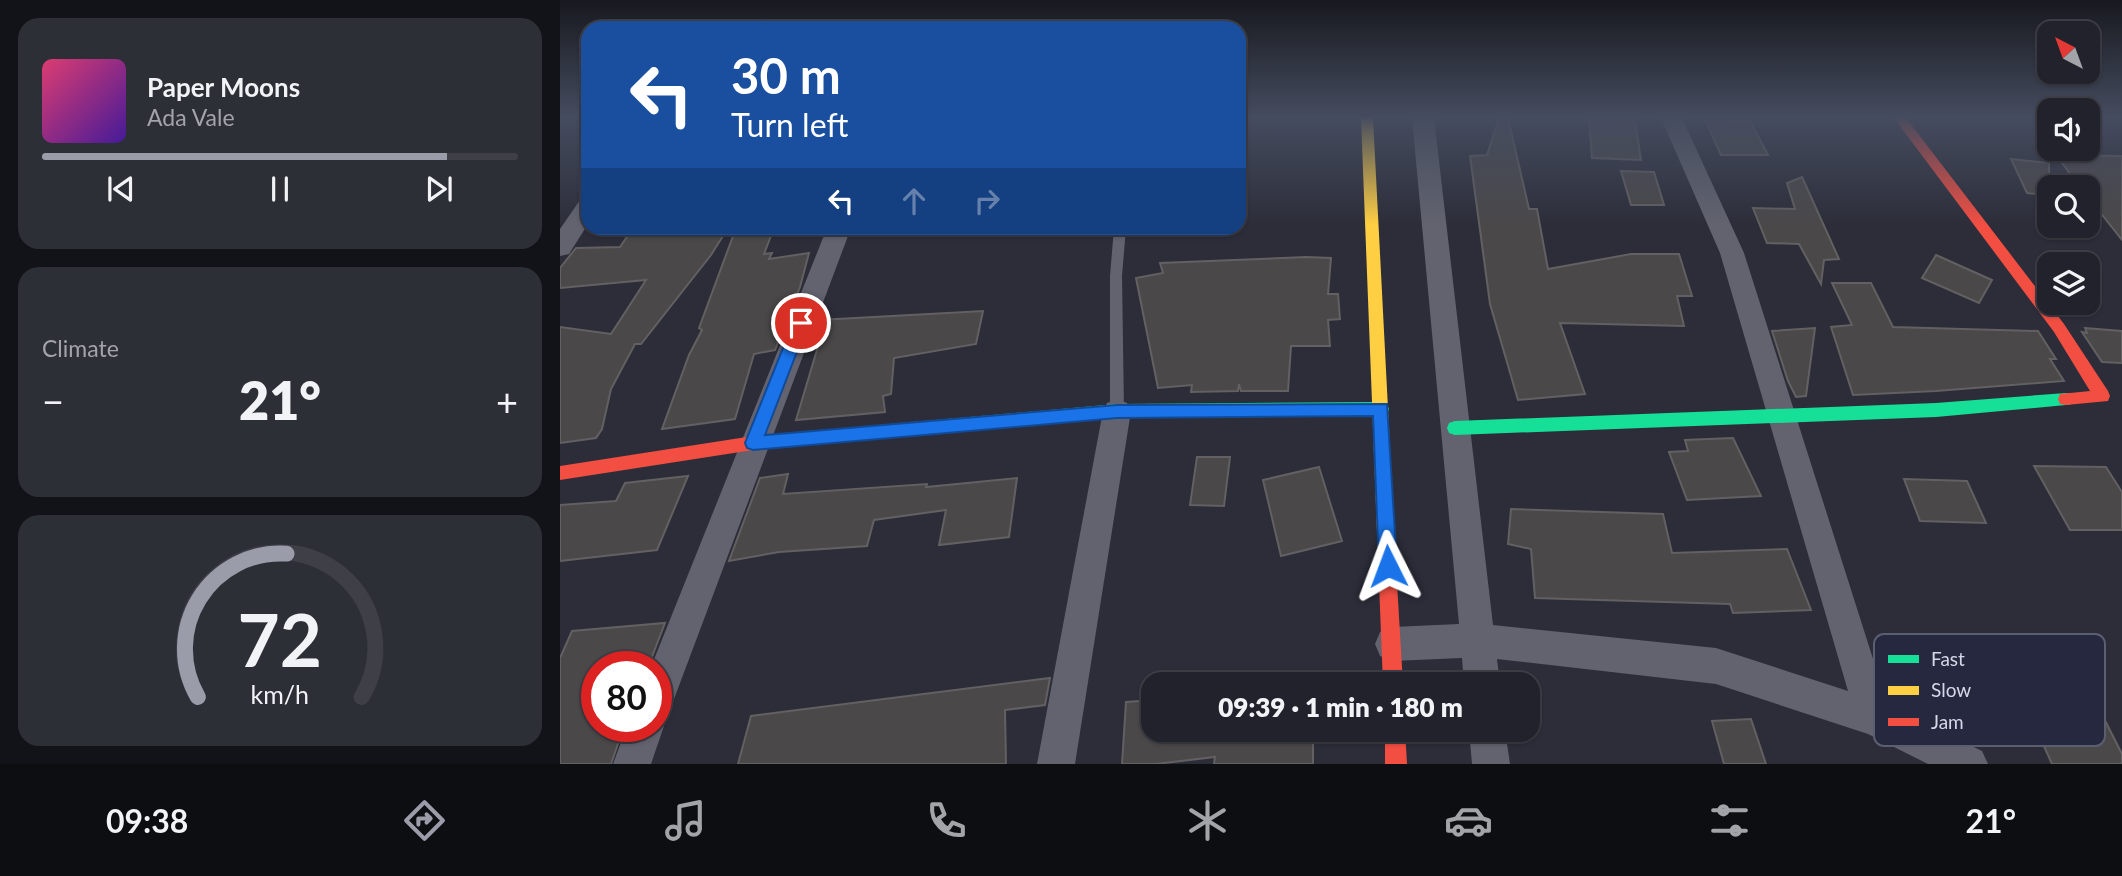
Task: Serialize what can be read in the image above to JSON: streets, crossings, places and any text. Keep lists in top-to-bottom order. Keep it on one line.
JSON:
{"legend":["Fast","Slow","Jam"],"north":"top left","page":{"turn":["30 m","Turn left"],"song":["Paper Moons","Ada Vale"],"tile":"Climate","heat":["−","21°","+"],"limit":"80","trip":"09:39 · 1 min · 180 m","tabs":["09:38","21°"],"gauge":["72","km/h"]}}
